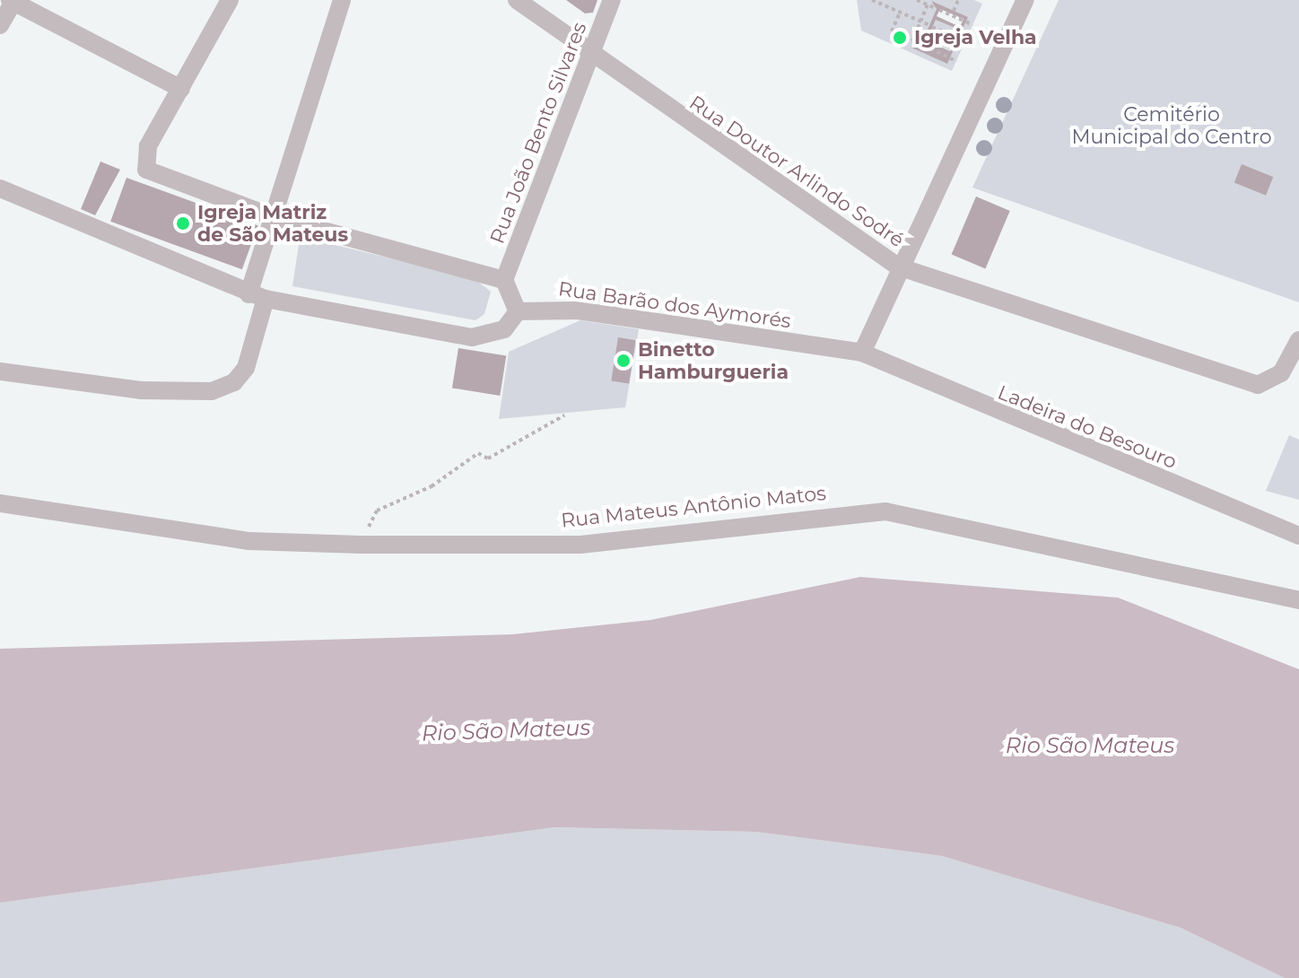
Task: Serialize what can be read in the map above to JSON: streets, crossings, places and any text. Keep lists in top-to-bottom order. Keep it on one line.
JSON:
{"streets":{"street":["Rua João Bento Silvares","Rua Doutor Arlindo Sodré","Rua Barão dos Aymorés","Ladeira do Besouro","Rua Mateus Antônio Matos"]},"crossings":[["Rua João Bento Silvares","Rua Doutor Arlindo Sodré"],["Rua Barão dos Aymorés","Ladeira do Besouro"]],"water":["Rio São Mateus"],"parks":["Cemitério Municipal do Centro"],"places":["Igreja Velha","Igreja Matriz de São Mateus","Binetto Hamburgueria"]}
